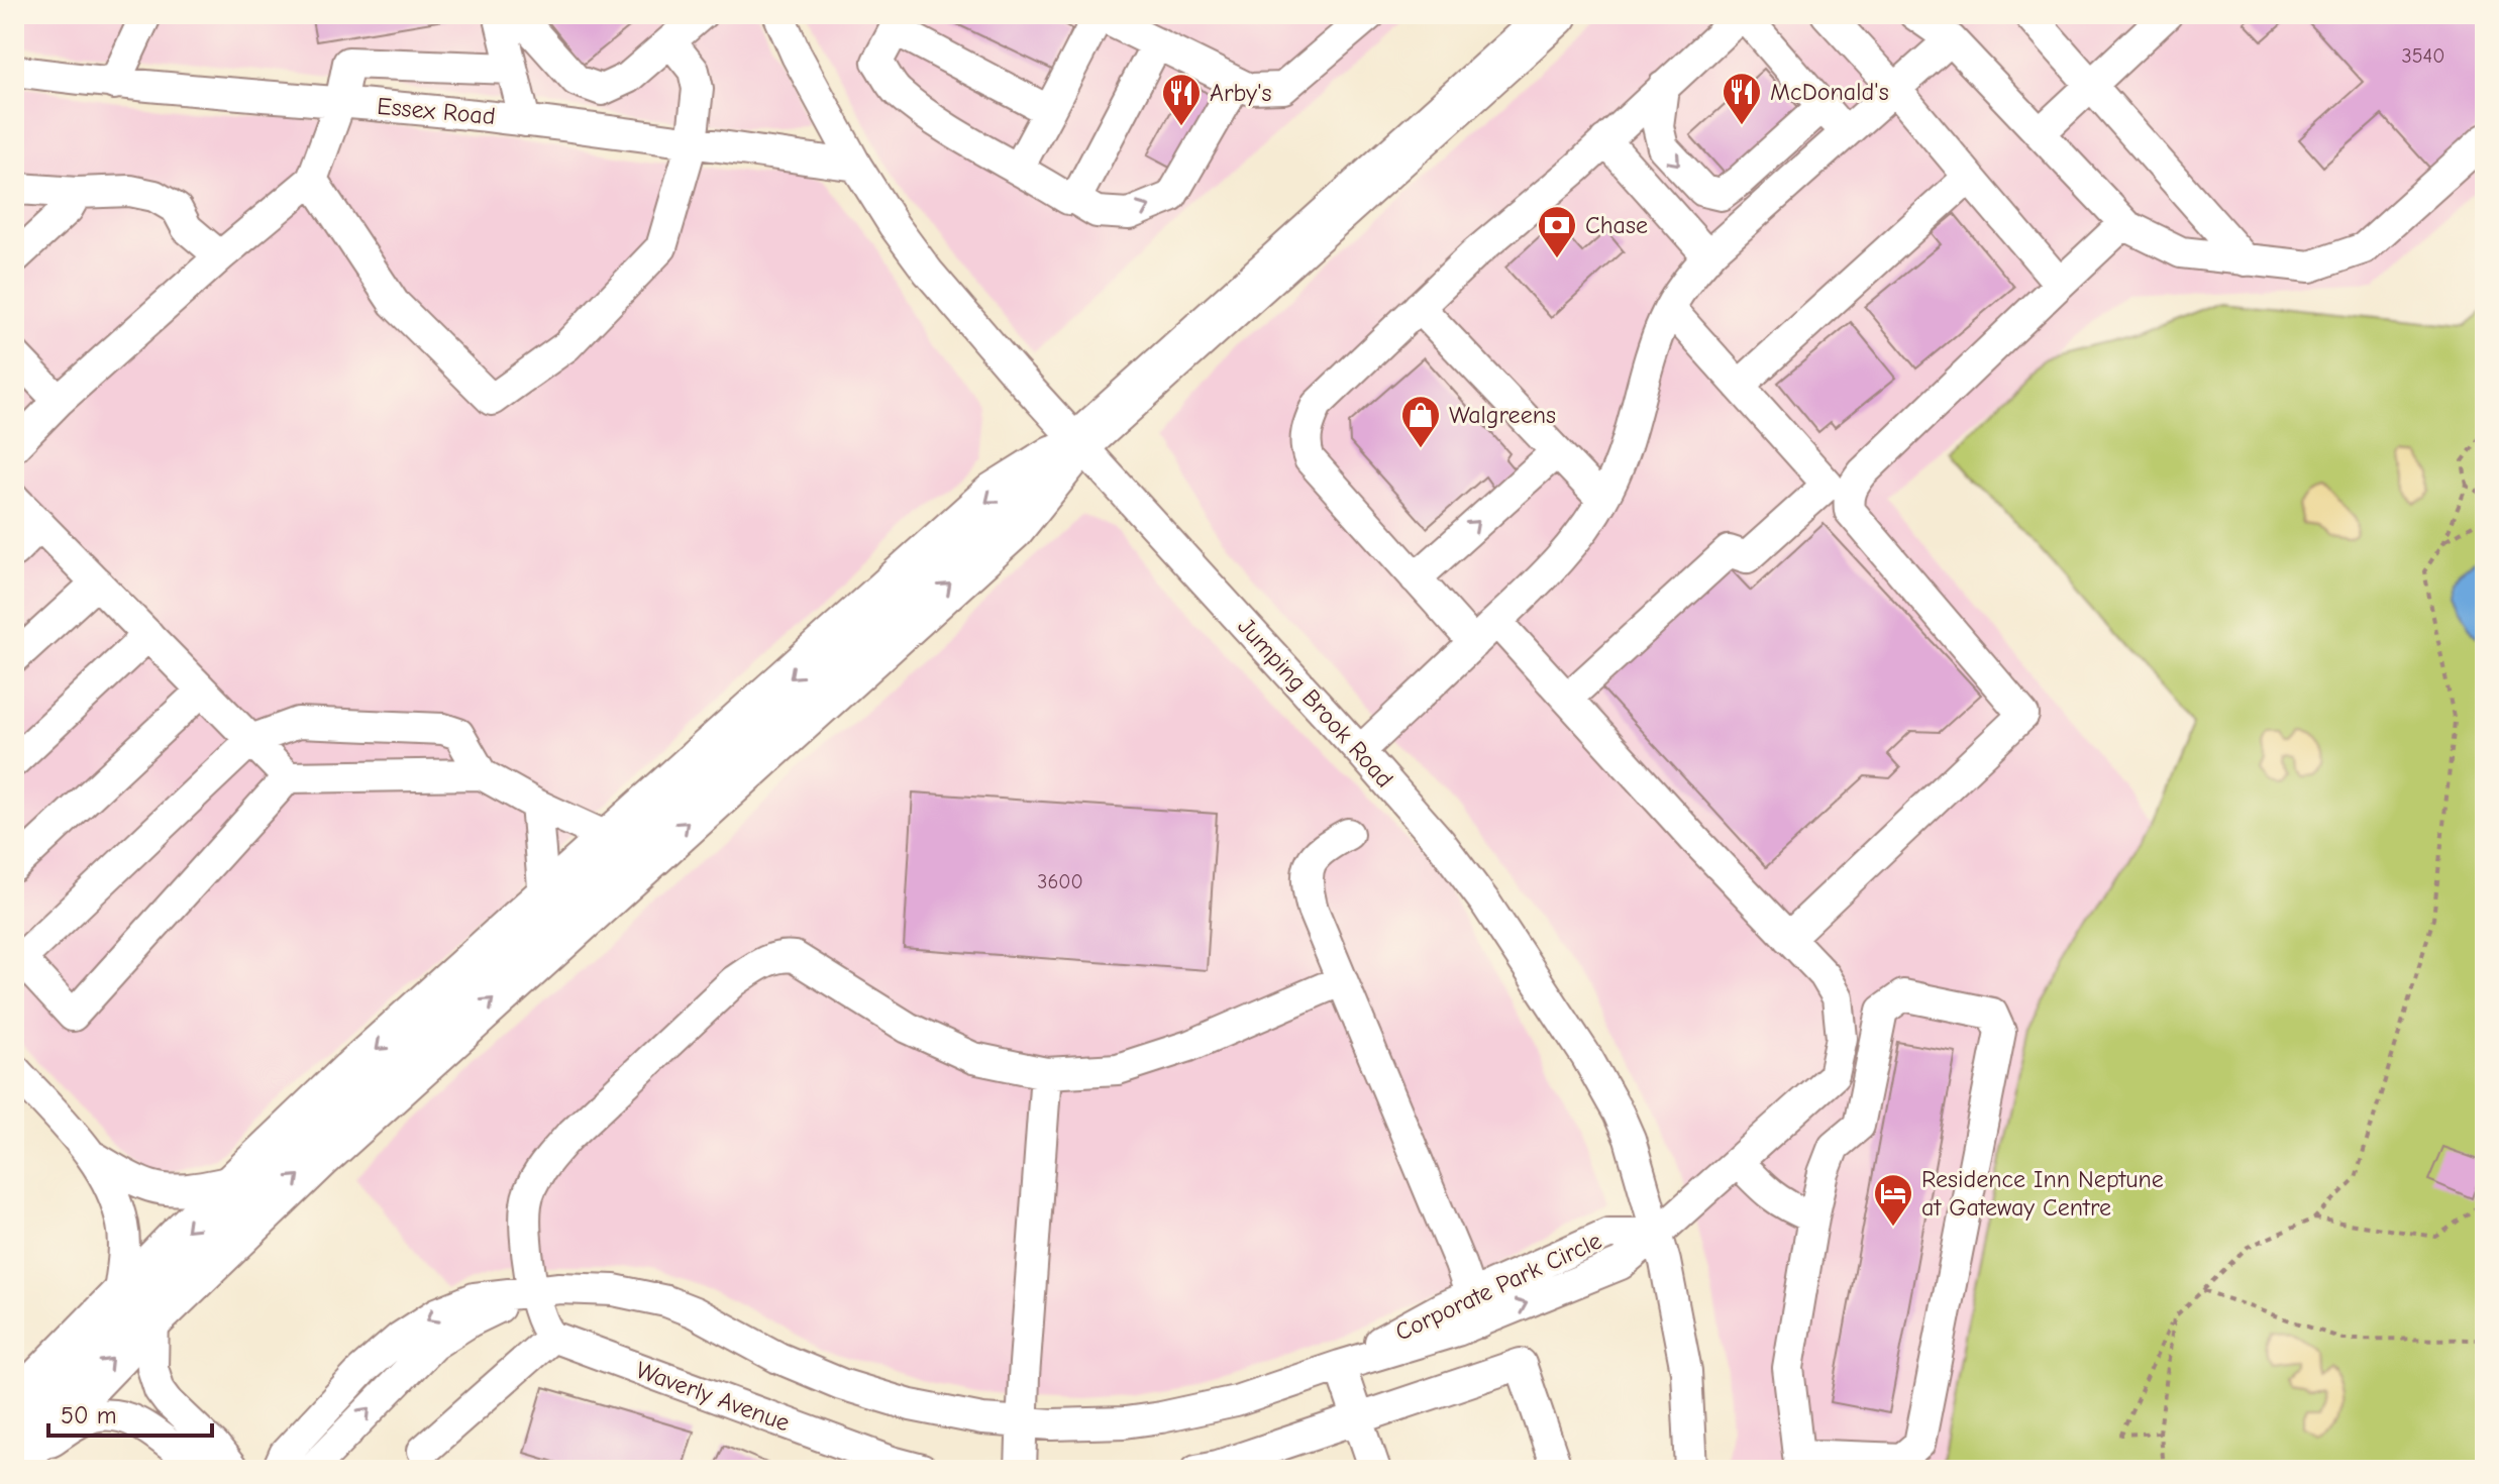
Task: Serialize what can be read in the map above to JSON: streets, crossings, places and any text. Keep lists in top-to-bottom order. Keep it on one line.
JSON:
{"streets":{"street":["Essex Road","Jumping Brook Road","Corporate Park Circle","Waverly Avenue"]},"crossings":[["Essex Road","Jumping Brook Road"],["Jumping Brook Road","Corporate Park Circle"]],"places":{"restaurant":["McDonald's","Arby's"],"bank":["Chase"],"shop":["Walgreens"],"hotel":["Residence Inn Neptune at Gateway Centre"]},"house_numbers":["3540","3600"],"scale_bar":"50 m"}
